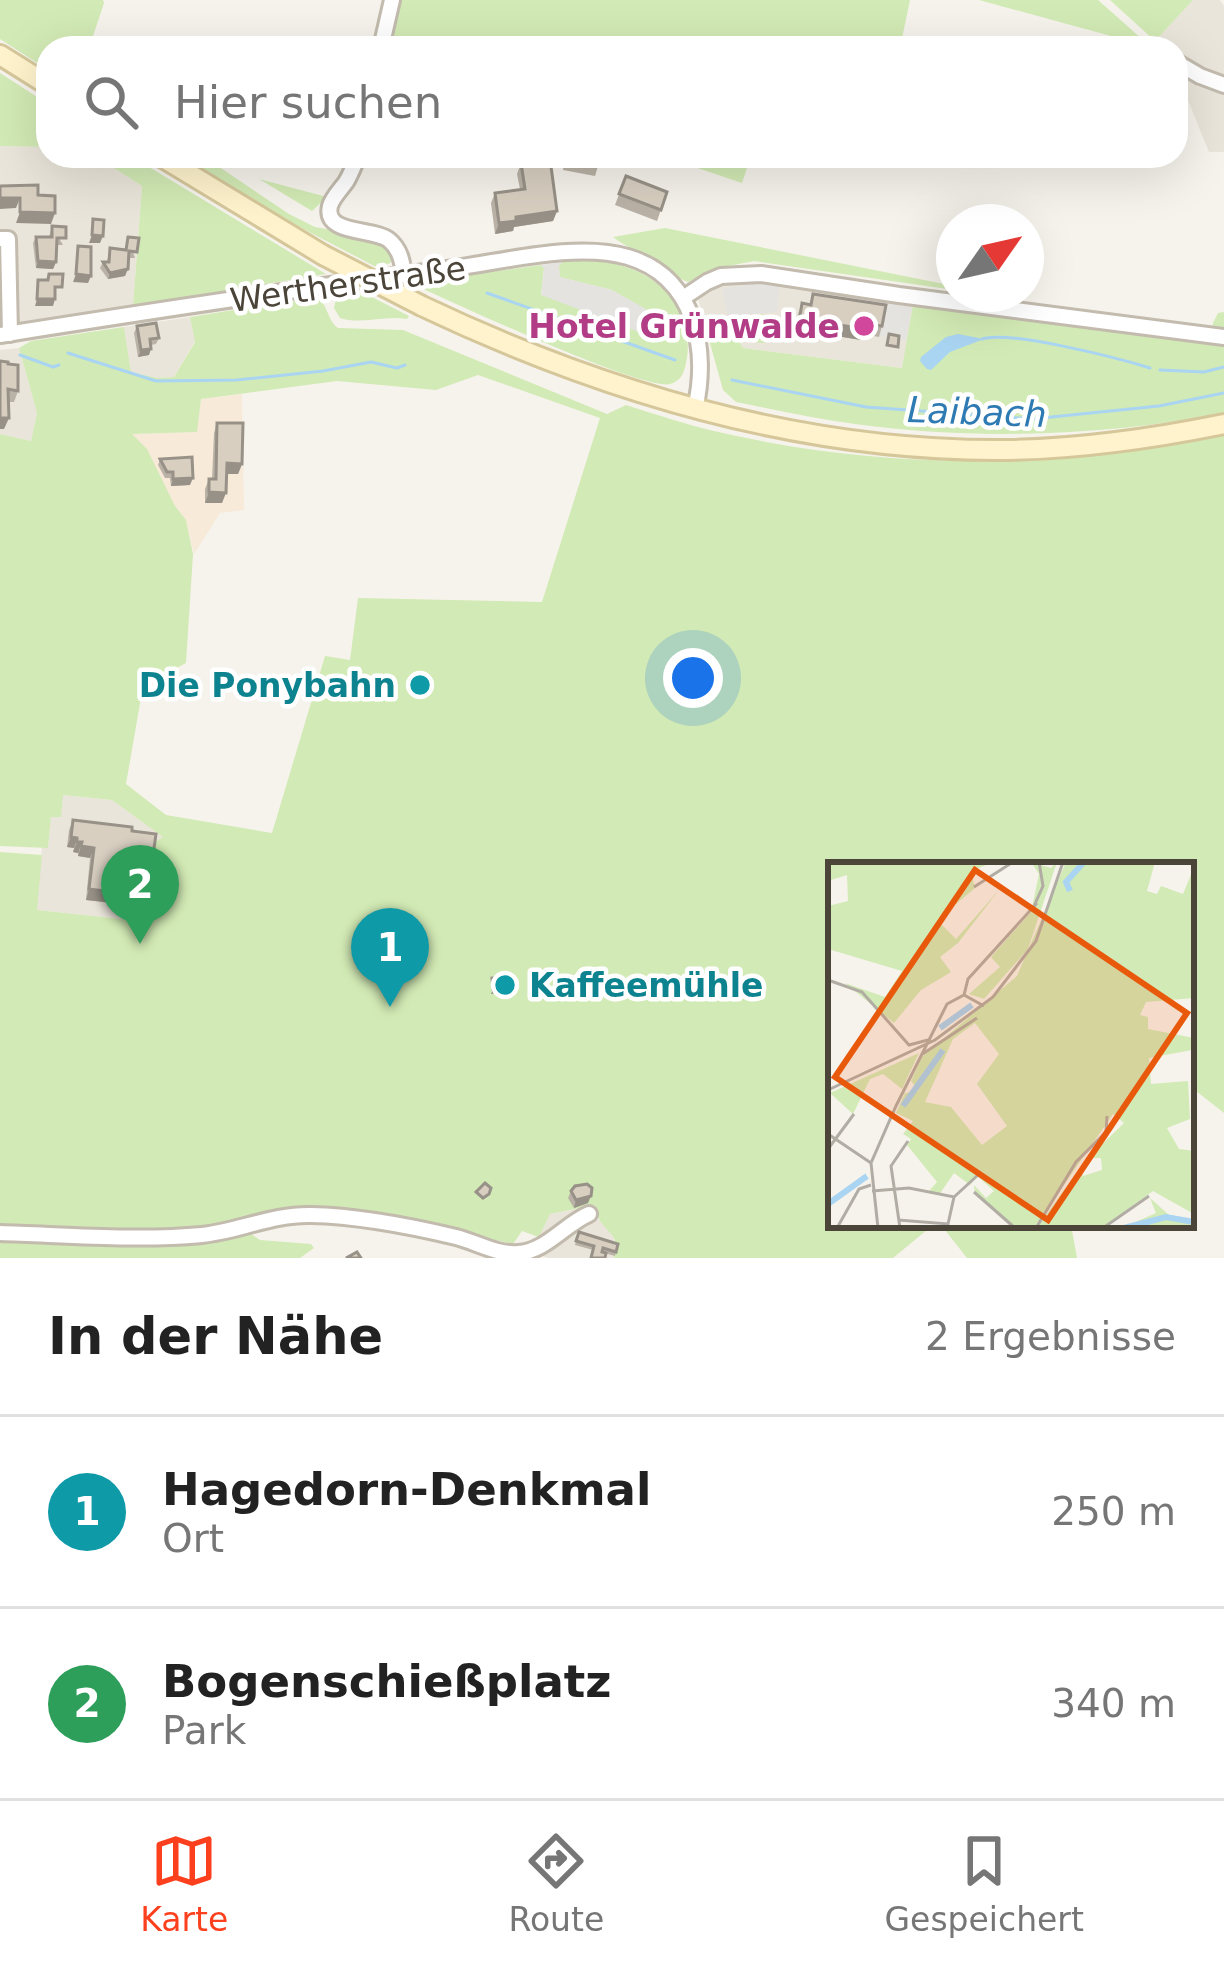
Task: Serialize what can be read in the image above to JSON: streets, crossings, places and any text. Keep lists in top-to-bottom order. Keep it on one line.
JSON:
{"streets":{"street":["Wertherstraße"]},"water":["Laibach"],"places":["Hotel Grünwalde","Die Ponybahn","Kaffeemühle"],"north":"top right","page":{"search":"Hier suchen","pins":["2","1"],"heading":["In der Nähe","2 Ergebnisse"],"list":[{"mark":"1","name":"Hagedorn-Denkmal","note":"Ort","value":"250 m"},{"mark":"2","name":"Bogenschießplatz","note":"Park","value":"340 m"}],"nav":["Karte","Route","Gespeichert"]}}
